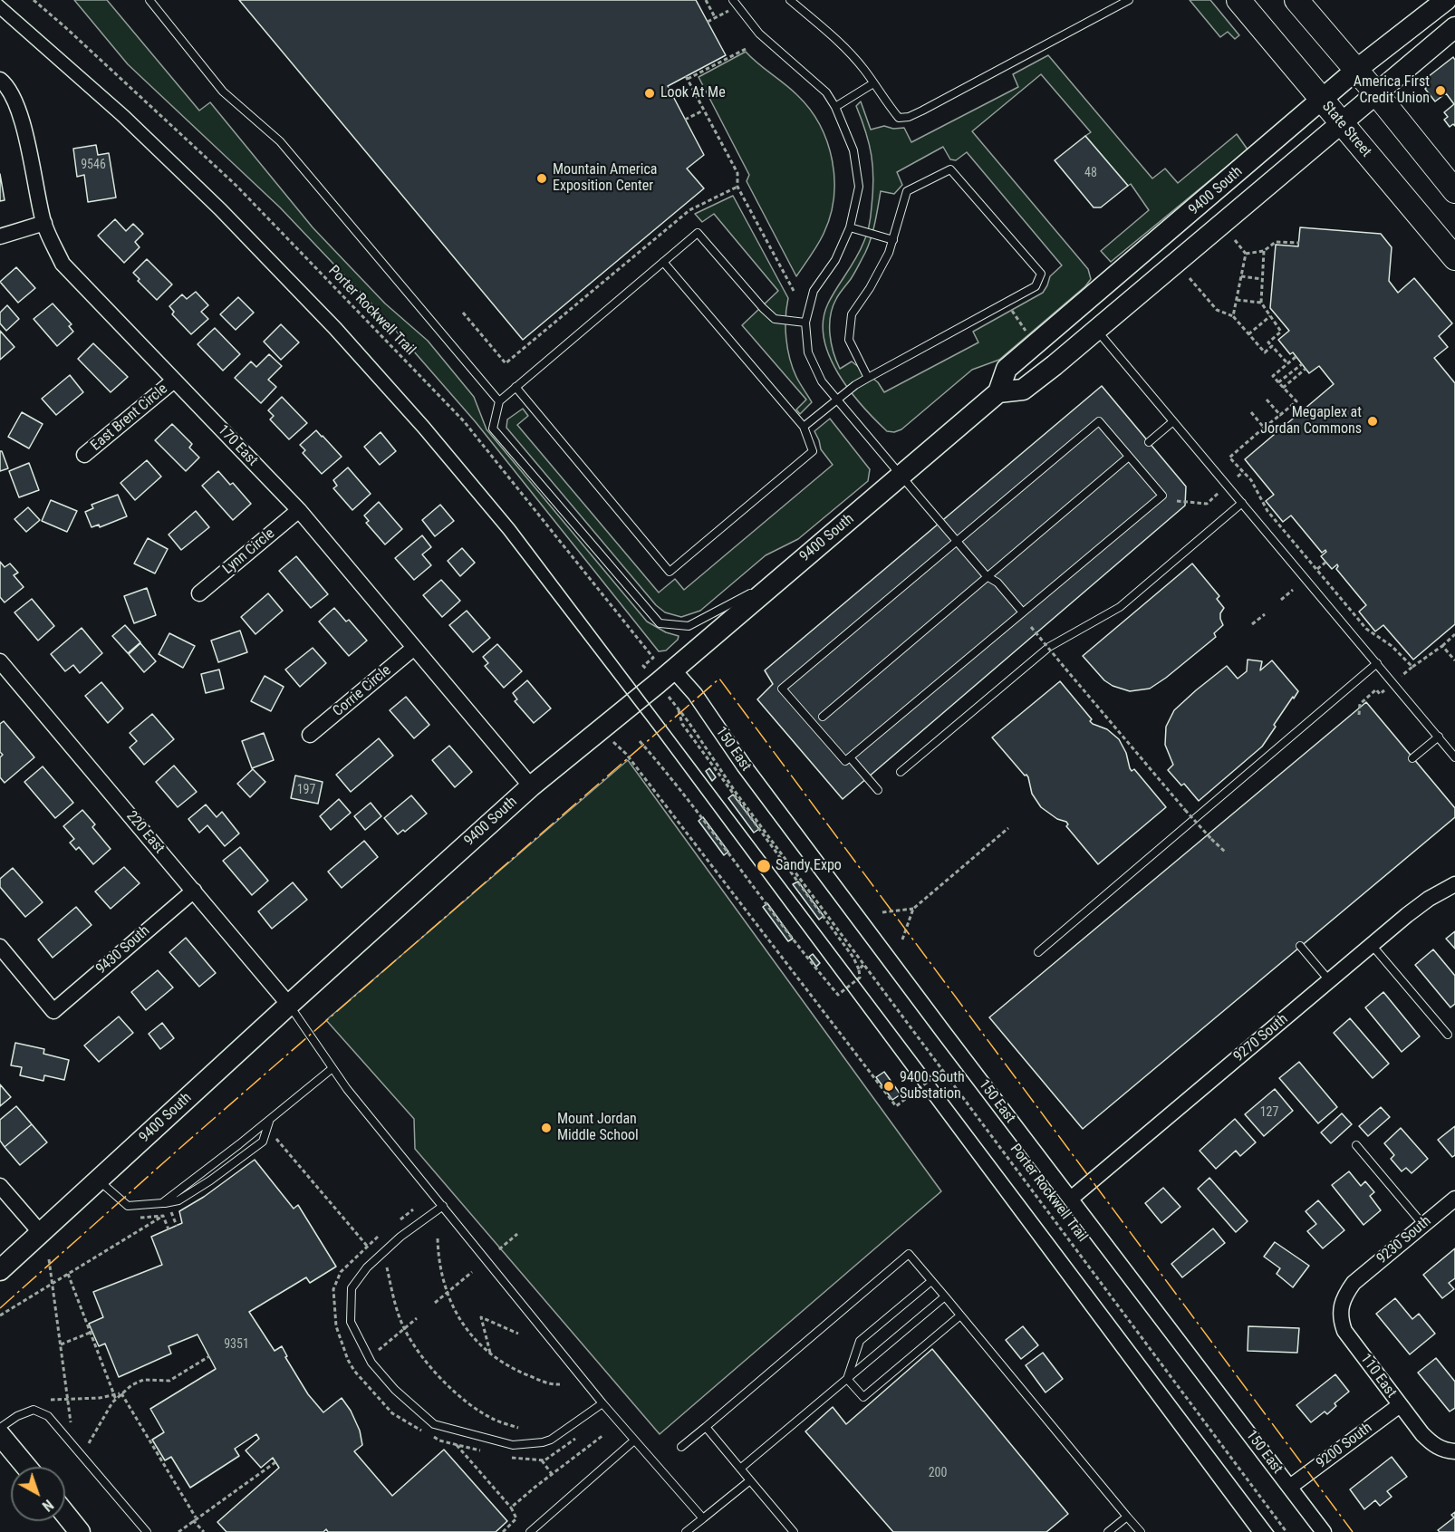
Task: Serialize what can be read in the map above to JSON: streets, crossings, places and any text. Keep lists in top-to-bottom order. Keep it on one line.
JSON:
{"streets":{"main road":["State Street"],"street":["9400 South","East Brent Circle","170 East","Lynn Circle","Corrie Circle","150 East","220 East","9430 South","9270 South","9230 South","110 East","9200 South"],"path":["Porter Rockwell Trail"]},"crossings":[["State Street","9400 South"],["9400 South","170 East"],["9400 South","150 East"],["9400 South","220 East"],["East Brent Circle","170 East"],["170 East","Lynn Circle"],["170 East","Corrie Circle"],["150 East","9270 South"],["150 East","9200 South"],["220 East","9430 South"],["9230 South","110 East"],["110 East","9200 South"]],"places":["America First Credit Union","Look At Me","Mountain America Exposition Center","Megaplex at Jordan Commons","Sandy Expo","9400 South Substation","Mount Jordan Middle School"],"house_numbers":["9546","48","197","127","9351","200"],"north":"bottom right"}
